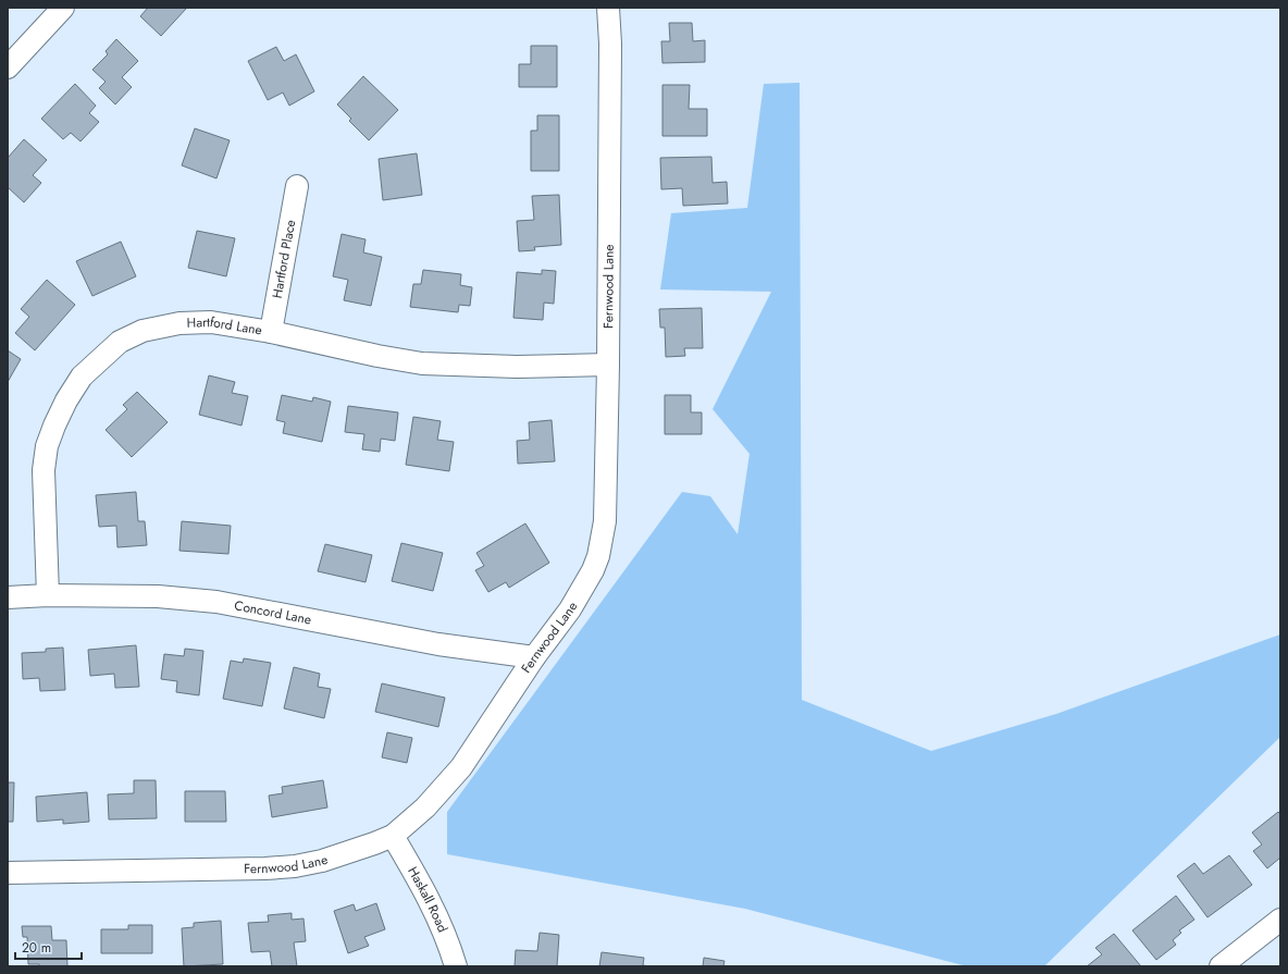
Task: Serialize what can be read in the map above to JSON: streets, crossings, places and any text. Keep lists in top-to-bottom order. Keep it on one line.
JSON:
{"streets":{"street":["Hartford Place","Fernwood Lane","Hartford Lane","Concord Lane","Haskall Road"]},"crossings":[["Hartford Place","Hartford Lane"],["Fernwood Lane","Hartford Lane"],["Fernwood Lane","Concord Lane"],["Fernwood Lane","Haskall Road"],["Hartford Lane","Concord Lane"]],"scale_bar":"20 m"}
